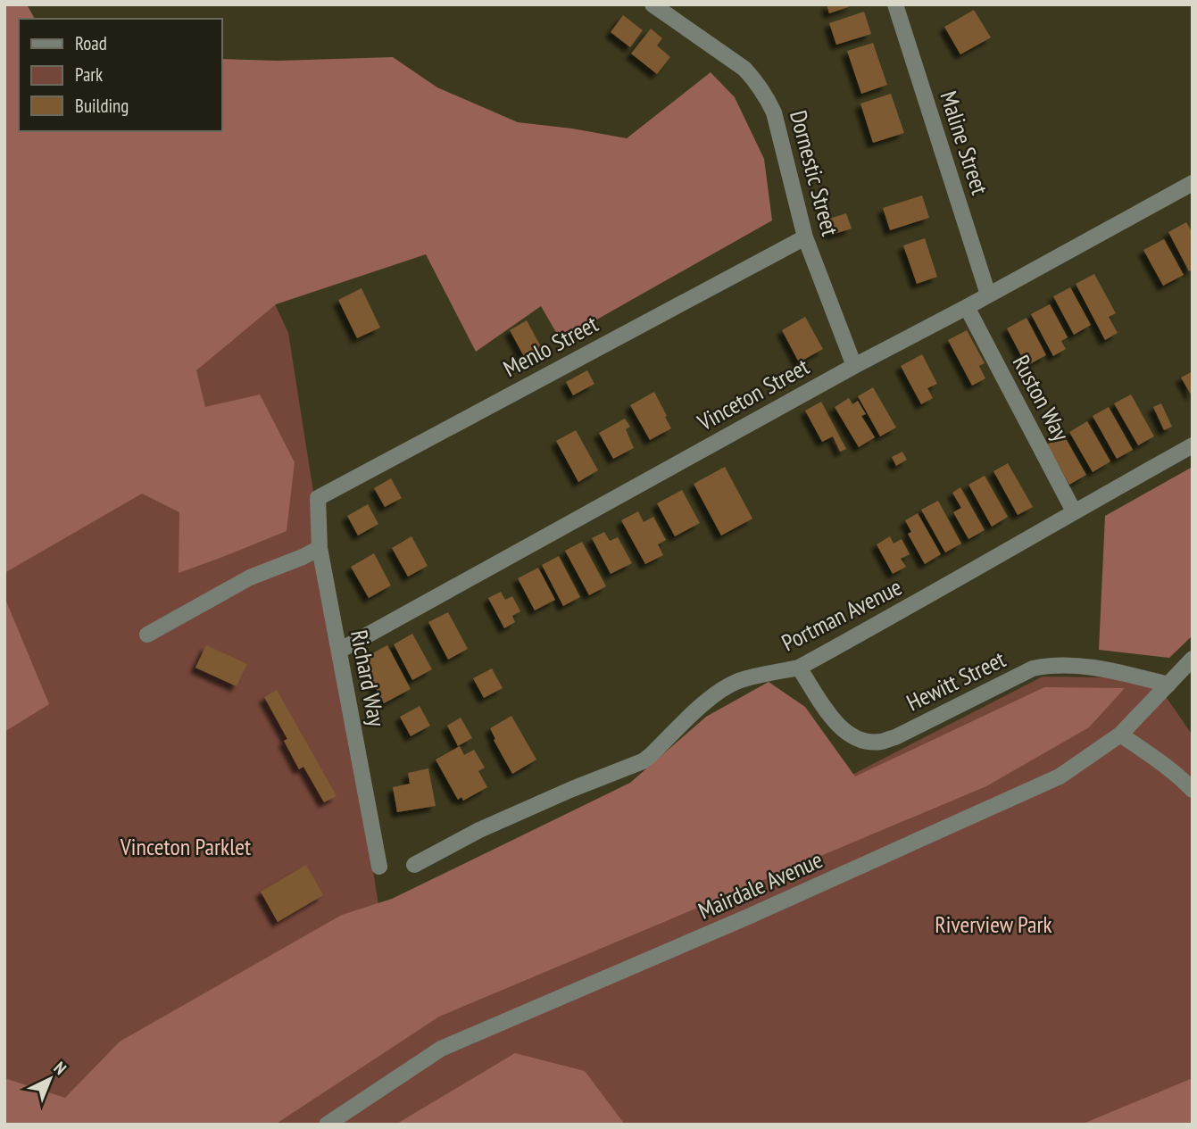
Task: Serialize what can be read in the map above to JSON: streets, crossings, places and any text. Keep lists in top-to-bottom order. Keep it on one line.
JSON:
{"streets":{"street":["Maline Street","Dornestic Street","Menlo Street","Vinceton Street","Ruston Way","Portman Avenue","Richard Way","Hewitt Street","Mairdale Avenue"]},"crossings":[["Maline Street","Vinceton Street"],["Dornestic Street","Menlo Street"],["Dornestic Street","Vinceton Street"],["Menlo Street","Richard Way"],["Vinceton Street","Ruston Way"],["Vinceton Street","Richard Way"],["Ruston Way","Portman Avenue"],["Portman Avenue","Hewitt Street"],["Hewitt Street","Mairdale Avenue"]],"parks":["Vinceton Parklet","Riverview Park"],"legend":["Road","Park","Building"],"north":"top right"}
